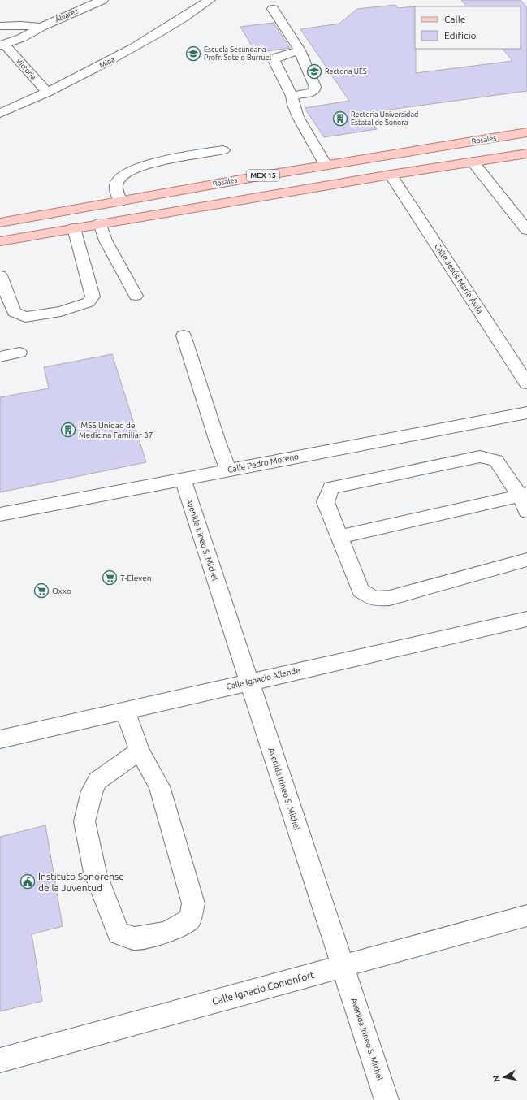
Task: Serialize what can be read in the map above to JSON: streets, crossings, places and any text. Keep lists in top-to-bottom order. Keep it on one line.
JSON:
{"streets":{"main road":["Rosales","MEX 15"],"street":["Álvarez","Mina","Victoria","Calle Jesús María Ávila","Calle Pedro Moreno","Avenida Irineo S. Michel","Calle Ignacio Allende","Calle Ignacio Comonfort"]},"crossings":[["Álvarez","Victoria"],["Mina","Victoria"],["MEX 15","Calle Jesús María Ávila"],["Calle Pedro Moreno","Avenida Irineo S. Michel"],["Avenida Irineo S. Michel","Calle Ignacio Allende"],["Avenida Irineo S. Michel","Calle Ignacio Comonfort"]],"places":{"school or university":["Escuela Secundaria Profr. Sotelo Burruel","Rectoría UES"],"building":["Rectoría Universidad Estatal de Sonora","IMSS Unidad de Medicina Familiar 37"],"supermarket":["7-Eleven","Oxxo"],"public building":["Instituto Sonorense de la Juventud"]},"legend":["Calle","Edificio"],"north":"left"}
